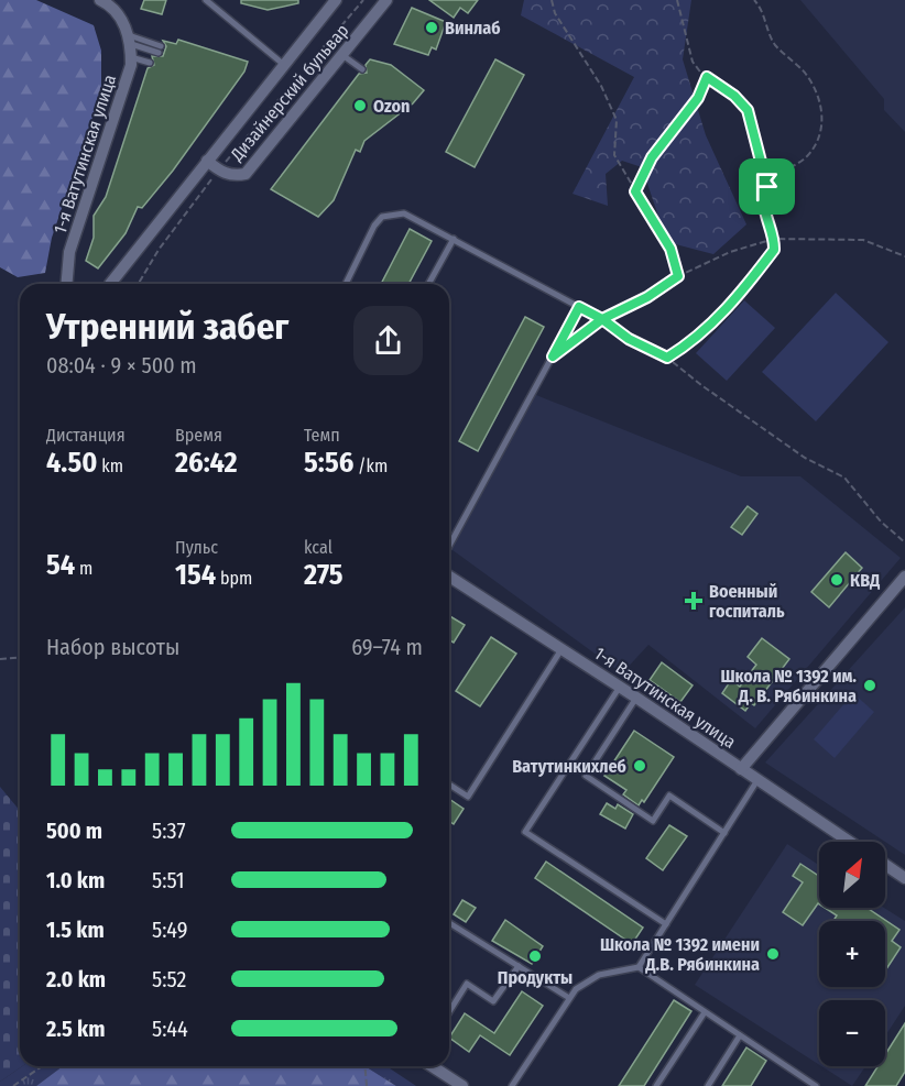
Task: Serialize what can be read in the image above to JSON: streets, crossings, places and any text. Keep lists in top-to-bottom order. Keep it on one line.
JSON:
{"streets":{"street":["Дизайнерский бульвар","1-я Ватутинская улица"]},"places":{"other":["Винлаб","Ozon","КВД","Школа № 1392 им. Д. В. Рябинкина","Ватутинкихлеб","Школа № 1392 имени Д.В. Рябинкина","Продукты"],"health":["Военный госпиталь"]},"north":"top right","page":{"heading":["Утренний забег","08:04 · 9 × 500 m"],"stats":[["Дистанция","4.50 km"],["Время","26:42"],["Темп","5:56 /km"],["54 m"],["Пульс","154 bpm"],["kcal","275"]],"chart":["Набор высоты","69–74 m"],"list":[{"name":"500 m","note":"5:37"},{"name":"1.0 km","note":"5:51"},{"name":"1.5 km","note":"5:49"},{"name":"2.0 km","note":"5:52"},{"name":"2.5 km","note":"5:44"}],"map_buttons":["+","−"]}}
